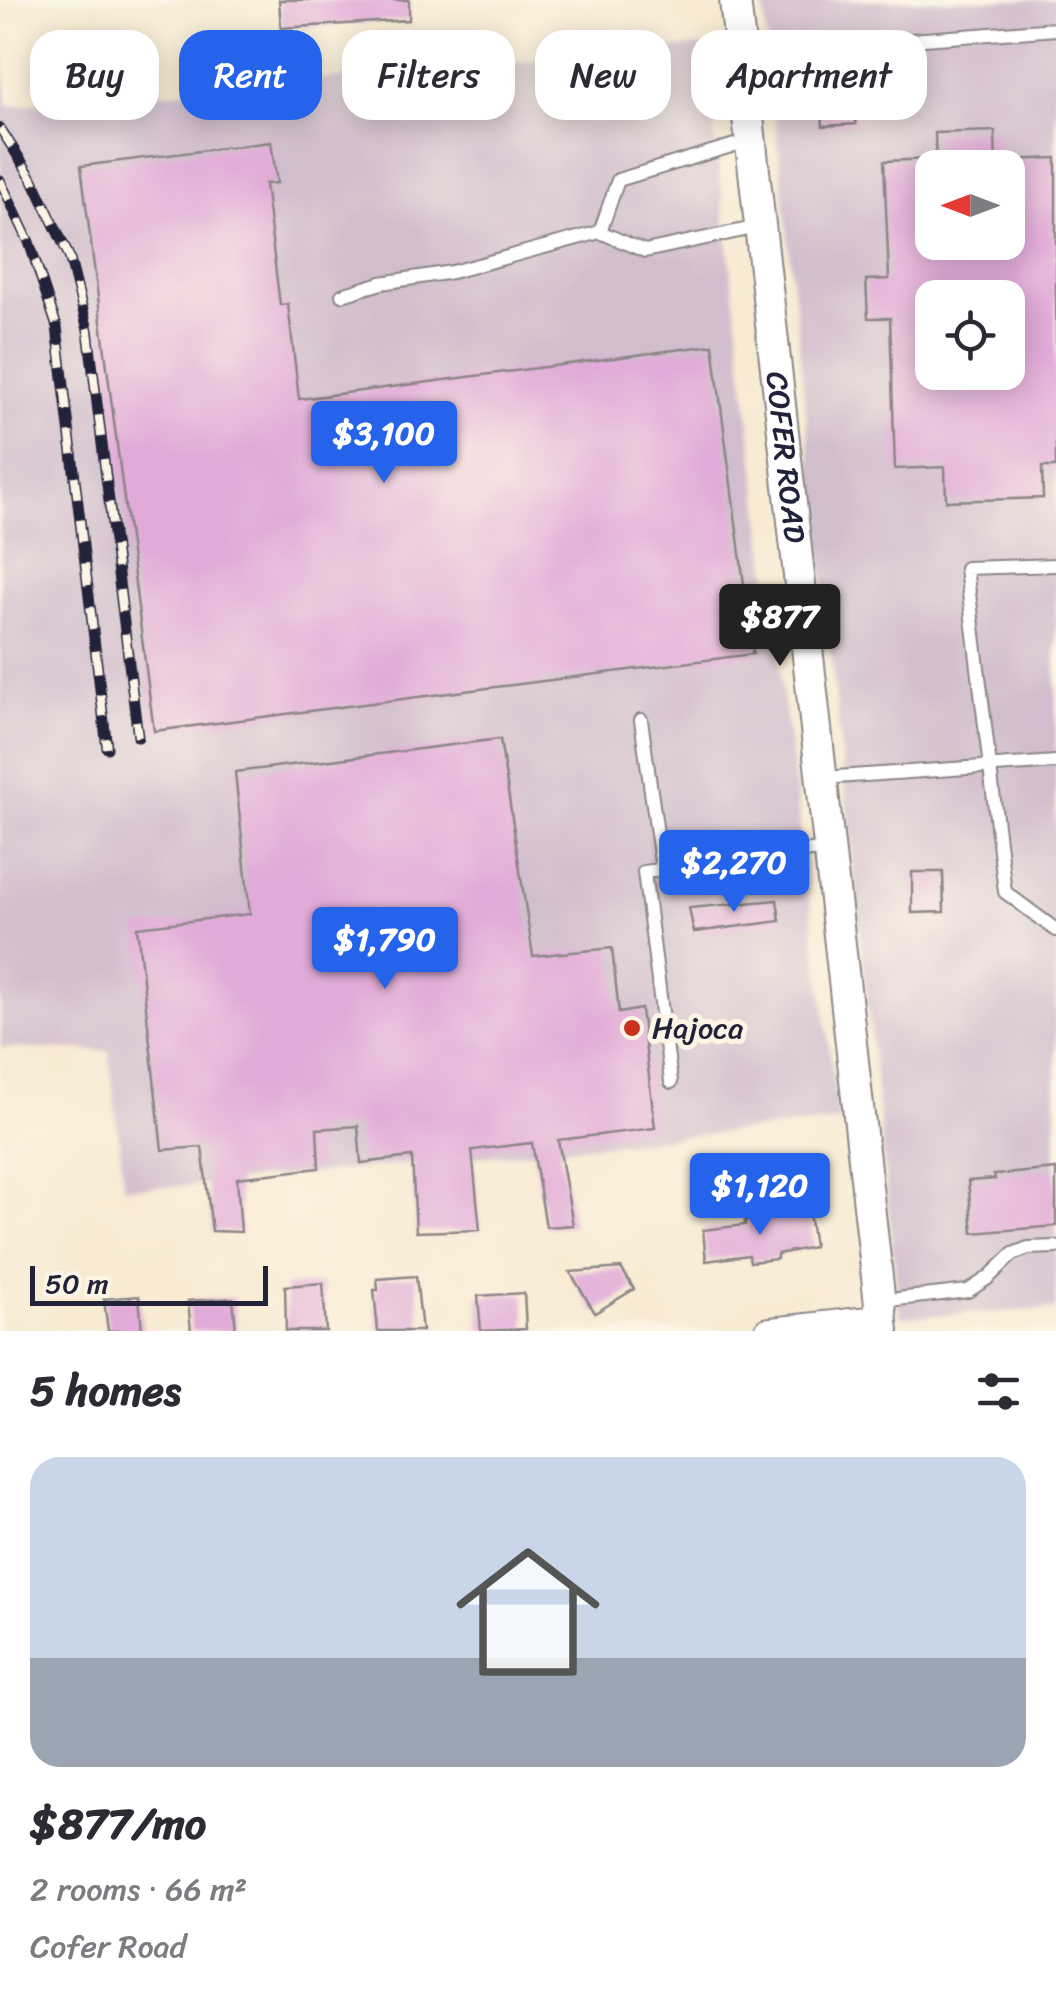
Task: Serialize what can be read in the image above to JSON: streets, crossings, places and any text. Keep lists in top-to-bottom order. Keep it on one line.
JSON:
{"streets":{"street":["COFER ROAD"]},"places":["Hajoca"],"scale_bar":"50 m","north":"left","page":{"chip":["Buy","Rent","Filters","New","Apartment"],"price":["$3,100","$877","$2,270","$1,790","$1,120"],"scale":"50 m","heading":"5 homes","list":[{"name":"$877/mo","note":"2 rooms · 66 m² · Cofer Road"}]}}
